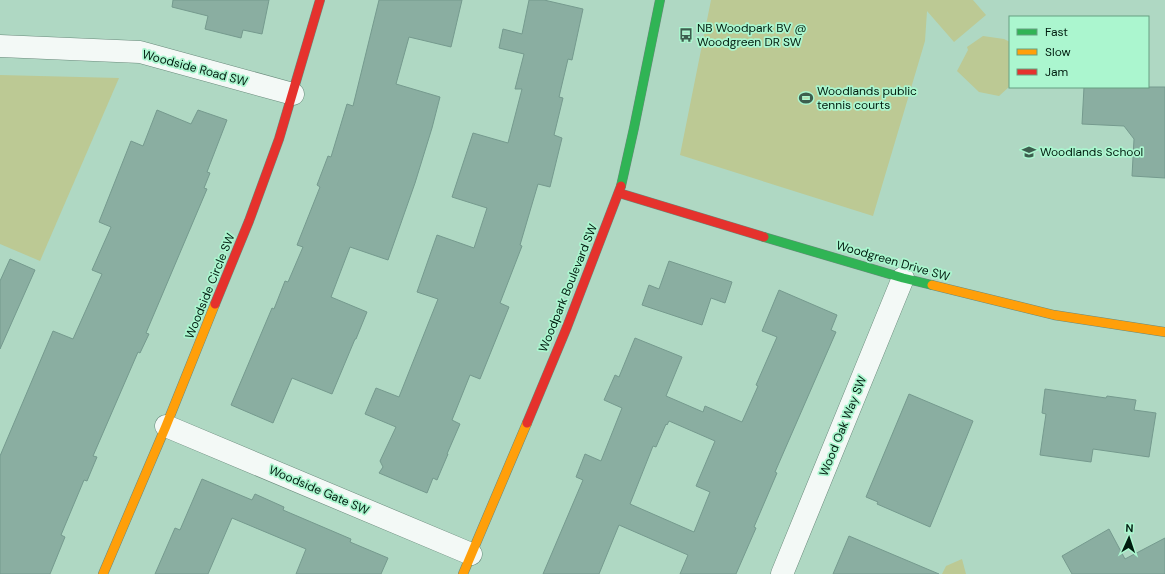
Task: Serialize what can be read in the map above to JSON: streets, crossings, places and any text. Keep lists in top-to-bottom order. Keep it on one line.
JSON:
{"streets":{"street":["Woodside Road SW","Woodgreen Drive SW","Woodside Circle SW","Woodpark Boulevard SW","Wood Oak Way SW","Woodside Gate SW"]},"crossings":[["Woodside Road SW","Woodside Circle SW"],["Woodgreen Drive SW","Woodpark Boulevard SW"],["Woodgreen Drive SW","Wood Oak Way SW"],["Woodside Circle SW","Woodside Gate SW"],["Woodpark Boulevard SW","Woodside Gate SW"]],"places":{"bus stop":["NB Woodpark BV @ Woodgreen DR SW"],"sports":["Woodlands public tennis courts"],"school or university":["Woodlands School"]},"legend":["Fast","Slow","Jam"],"north":"top"}
